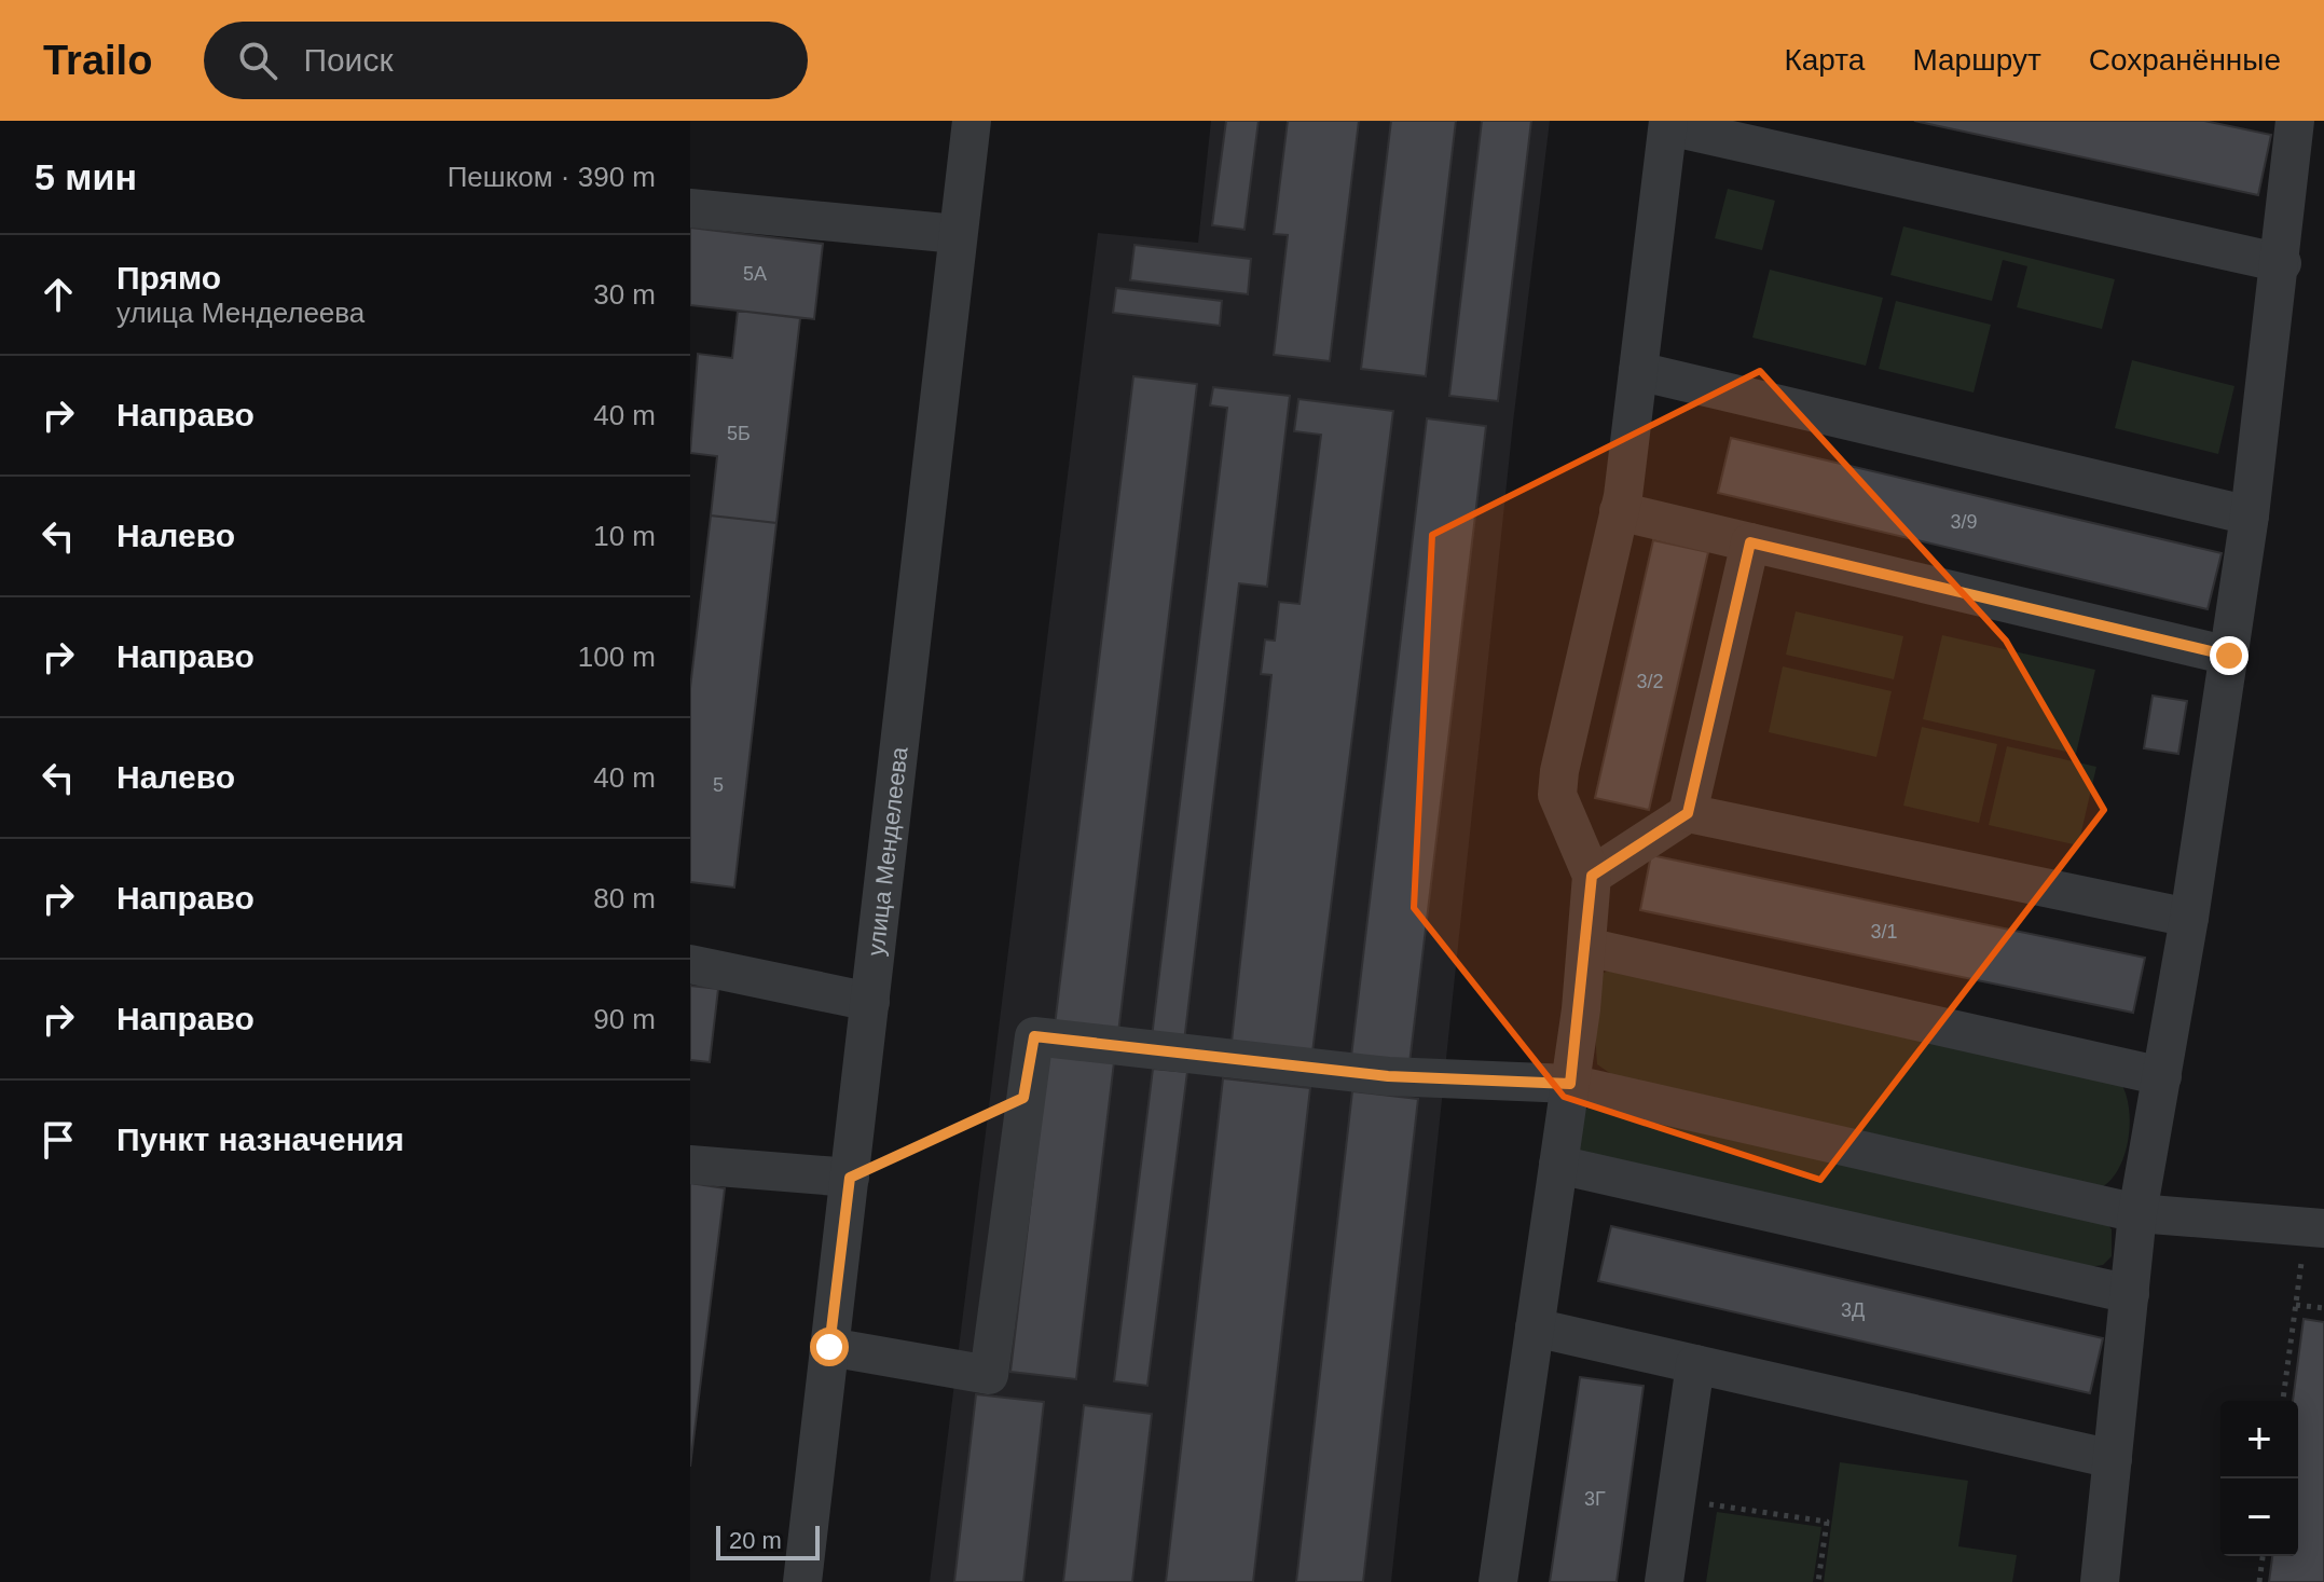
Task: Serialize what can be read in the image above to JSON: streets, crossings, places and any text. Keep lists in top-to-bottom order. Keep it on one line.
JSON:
{"streets":{"street":["улица Менделеева"]},"house_numbers":["5А","5Б","3/9","3/2","5","3/1","3Д","3Г"],"scale_bar":"20 m","page":{"header":"Trailo","search":"Поиск","nav":["Карта","Маршрут","Сохранённые"],"heading":["5 мин","Пешком · 390 m"],"list":[["Прямо","улица Менделеева","30 m"],["Направо","40 m"],["Налево","10 m"],["Направо","100 m"],["Налево","40 m"],["Направо","80 m"],["Направо","90 m"],"Пункт назначения"],"map_buttons":["+","−"],"scale":"20 m"}}
